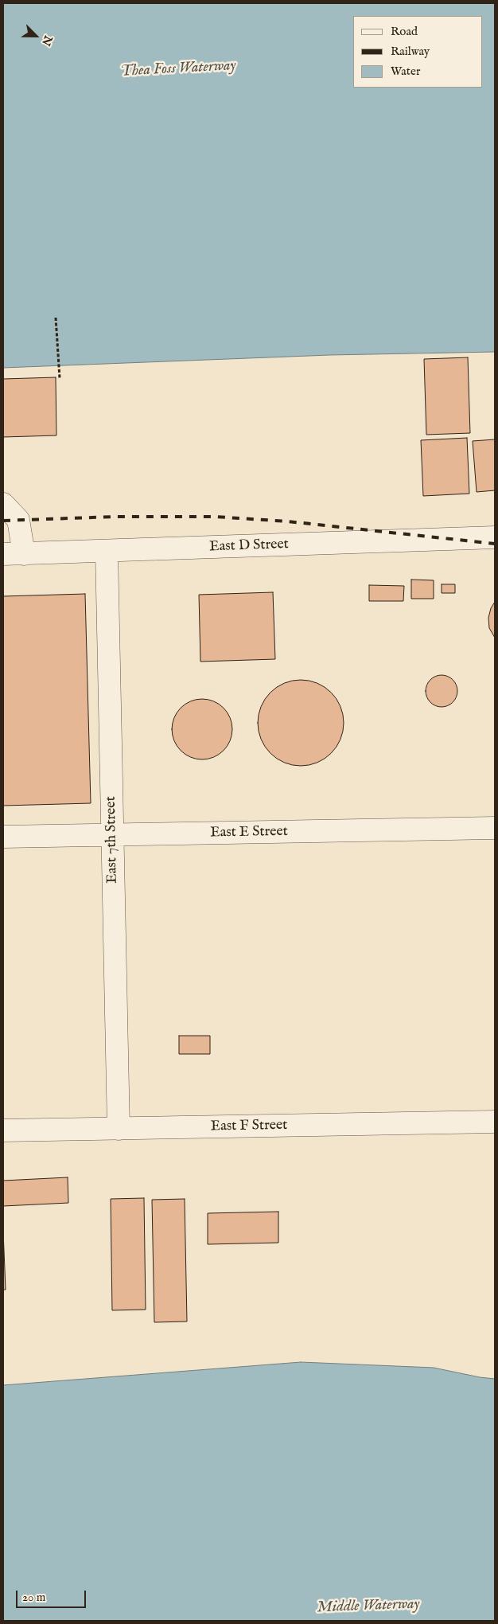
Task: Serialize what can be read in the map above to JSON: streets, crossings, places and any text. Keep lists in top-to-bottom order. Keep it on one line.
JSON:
{"streets":{"street":["East D Street","East E Street","East 7th Street","East F Street"]},"crossings":[["East D Street","East 7th Street"],["East E Street","East 7th Street"],["East 7th Street","East F Street"]],"water":["Thea Foss Waterway","Middle Waterway"],"legend":["Road","Railway","Water"],"scale_bar":"20 m","north":"bottom right"}
